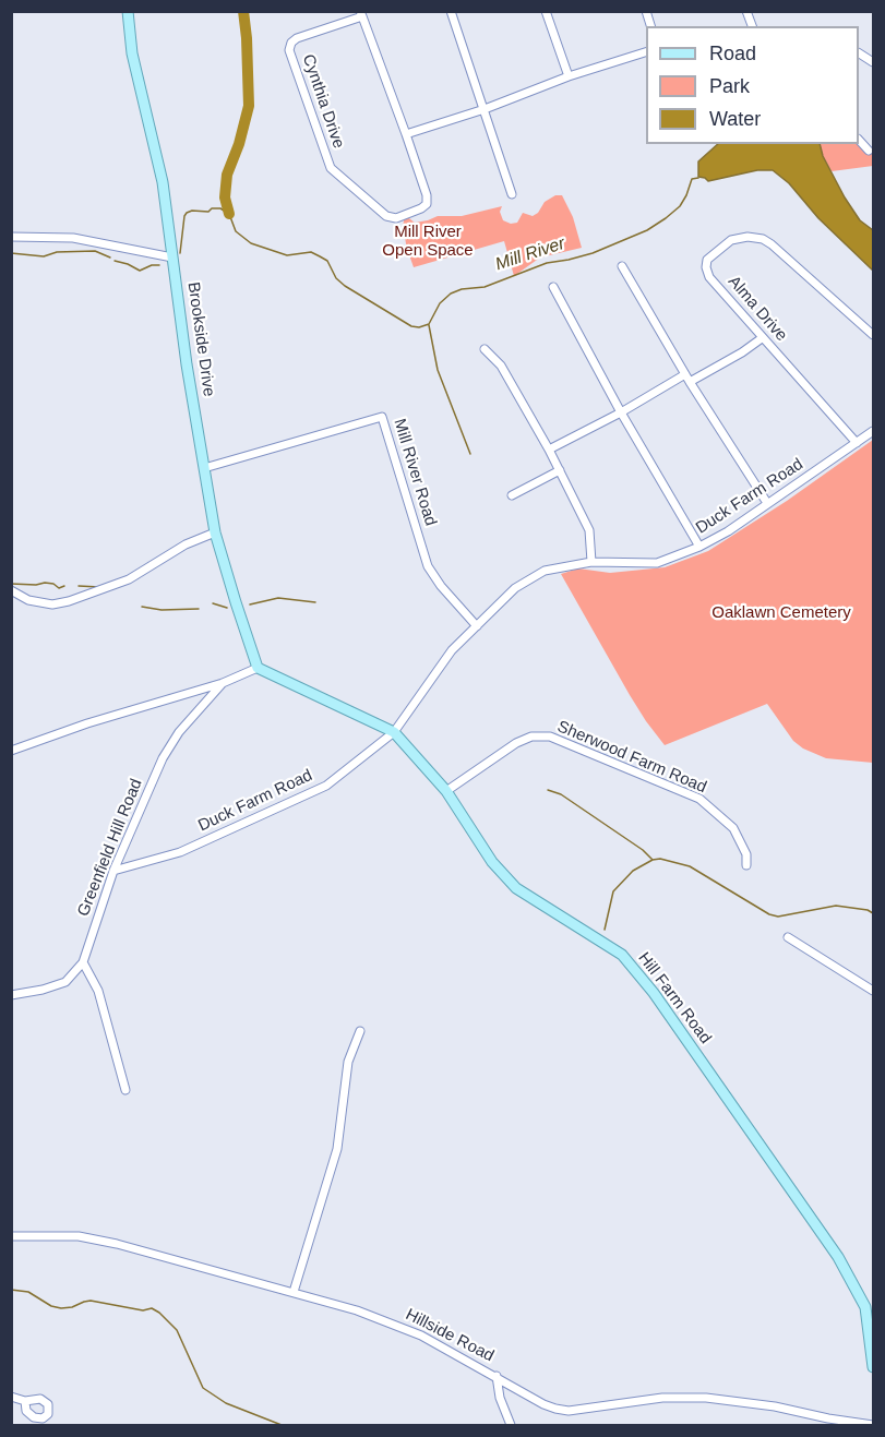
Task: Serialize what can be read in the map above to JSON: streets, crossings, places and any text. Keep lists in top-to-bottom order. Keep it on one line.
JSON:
{"streets":{"main road":["Brookside Drive","Hill Farm Road"],"street":["Cynthia Drive","Alma Drive","Mill River Road","Duck Farm Road","Sherwood Farm Road","Greenfield Hill Road","Hillside Road"]},"crossings":[["Alma Drive","Duck Farm Road"],["Brookside Drive","Mill River Road"],["Brookside Drive","Hill Farm Road"],["Mill River Road","Duck Farm Road"],["Duck Farm Road","Greenfield Hill Road"],["Duck Farm Road","Hill Farm Road"],["Sherwood Farm Road","Hill Farm Road"]],"water":["Mill River"],"parks":["Mill River Open Space","Oaklawn Cemetery"],"legend":["Road","Park","Water"]}
